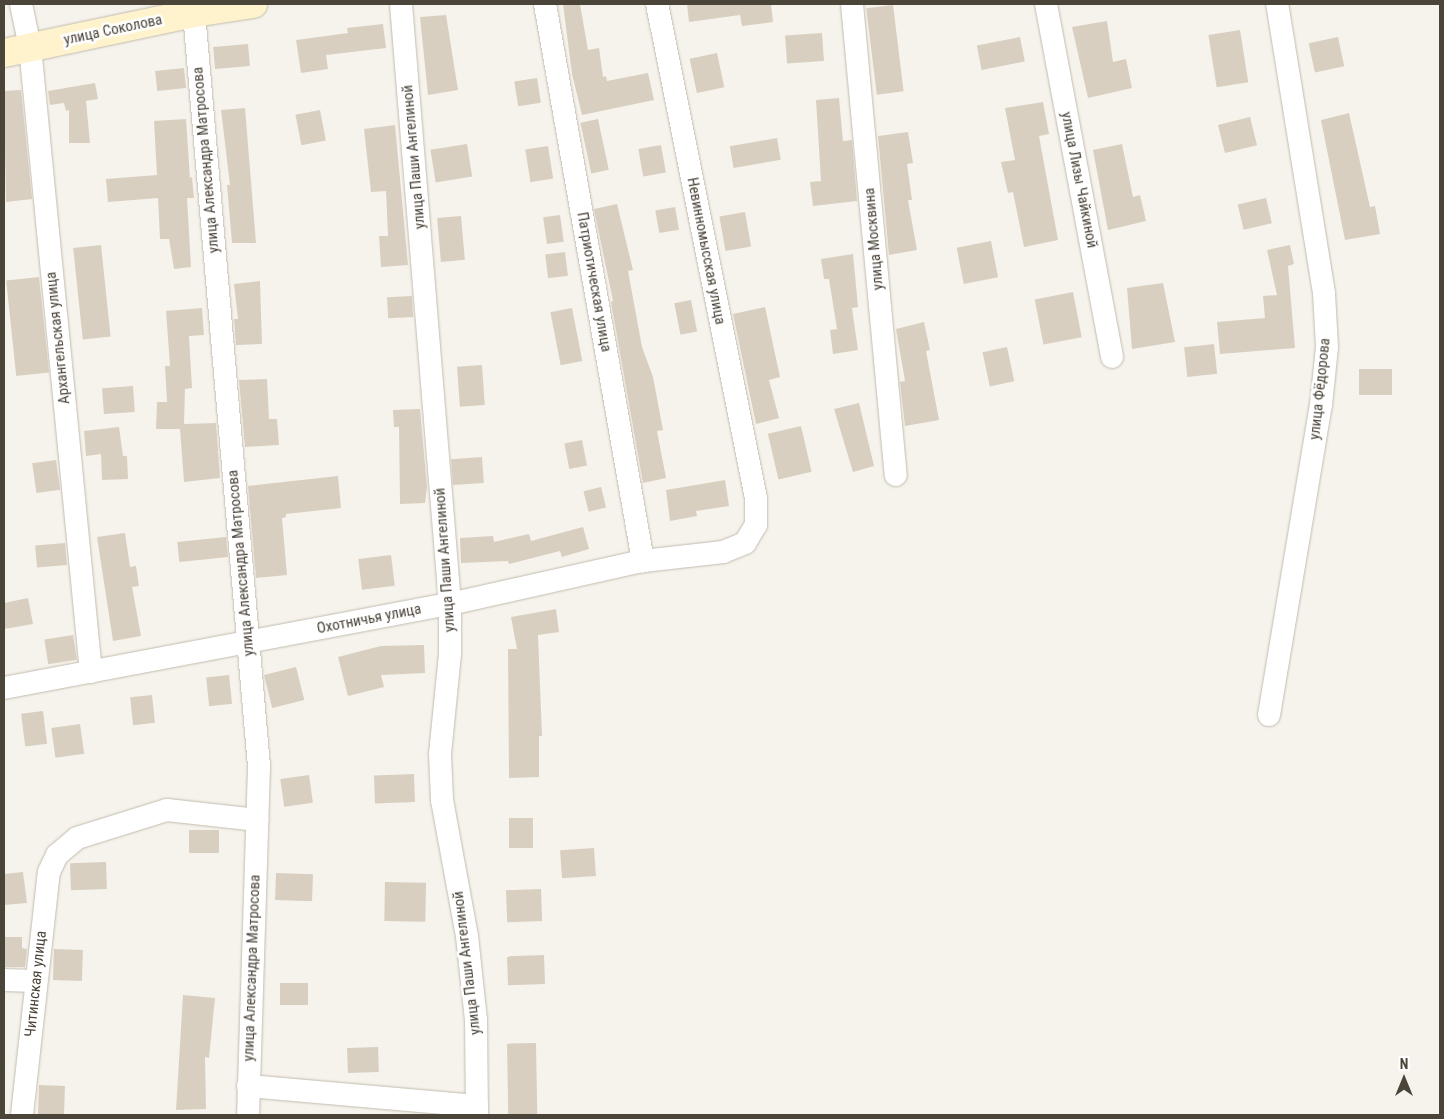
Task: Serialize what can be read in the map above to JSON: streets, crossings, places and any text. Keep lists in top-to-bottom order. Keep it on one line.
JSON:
{"streets":{"main road":["улица Соколова"],"street":["улица Паши Ангелиной","улица Александра Матросова","улица Лизы Чайкиной","улица Москвина","Невинномысская улица","Патриотическая улица","Архангельская улица","улица Фёдорова","Охотничья улица","Читинская улица"]},"crossings":[["улица Соколова","улица Александра Матросова"],["улица Соколова","Архангельская улица"],["улица Паши Ангелиной","Охотничья улица"],["улица Александра Матросова","Охотничья улица"],["улица Александра Матросова","Читинская улица"],["Невинномысская улица","Охотничья улица"],["Патриотическая улица","Охотничья улица"],["Архангельская улица","Охотничья улица"]],"north":"top"}
